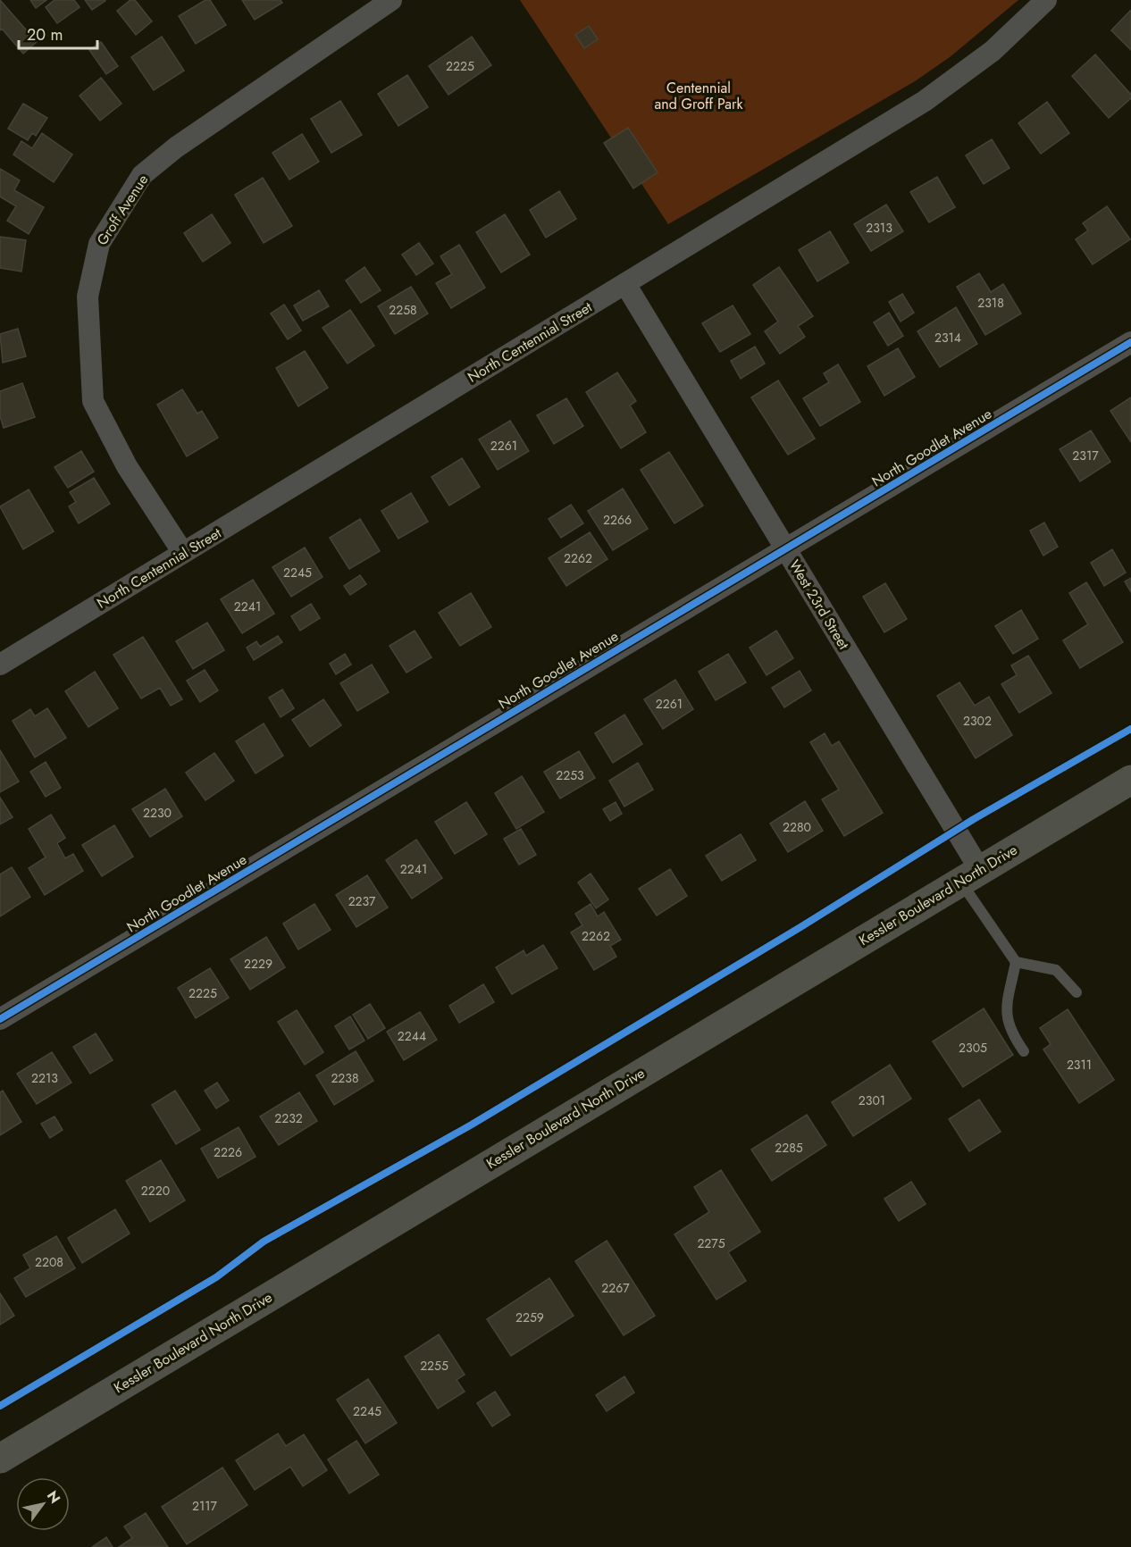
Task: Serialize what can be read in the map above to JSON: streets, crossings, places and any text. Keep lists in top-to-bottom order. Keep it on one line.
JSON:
{"streets":{"main road":["Kessler Boulevard North Drive"],"street":["Groff Avenue","North Centennial Street","North Goodlet Avenue","West 23rd Street"]},"crossings":[["Groff Avenue","North Centennial Street"],["North Centennial Street","West 23rd Street"],["North Goodlet Avenue","West 23rd Street"],["West 23rd Street","Kessler Boulevard North Drive"]],"parks":["Centennial and Groff Park"],"house_numbers":["2225","2313","2318","2258","2314","2261","2317","2266","2262","2245","2241","2261","2302","2253","2230","2280","2241","2237","2262","2229","2225","2244","2305","2311","2213","2238","2301","2232","2285","2226","2220","2275","2208","2267","2259","2255","2245","2117"],"scale_bar":"20 m","north":"top right"}
